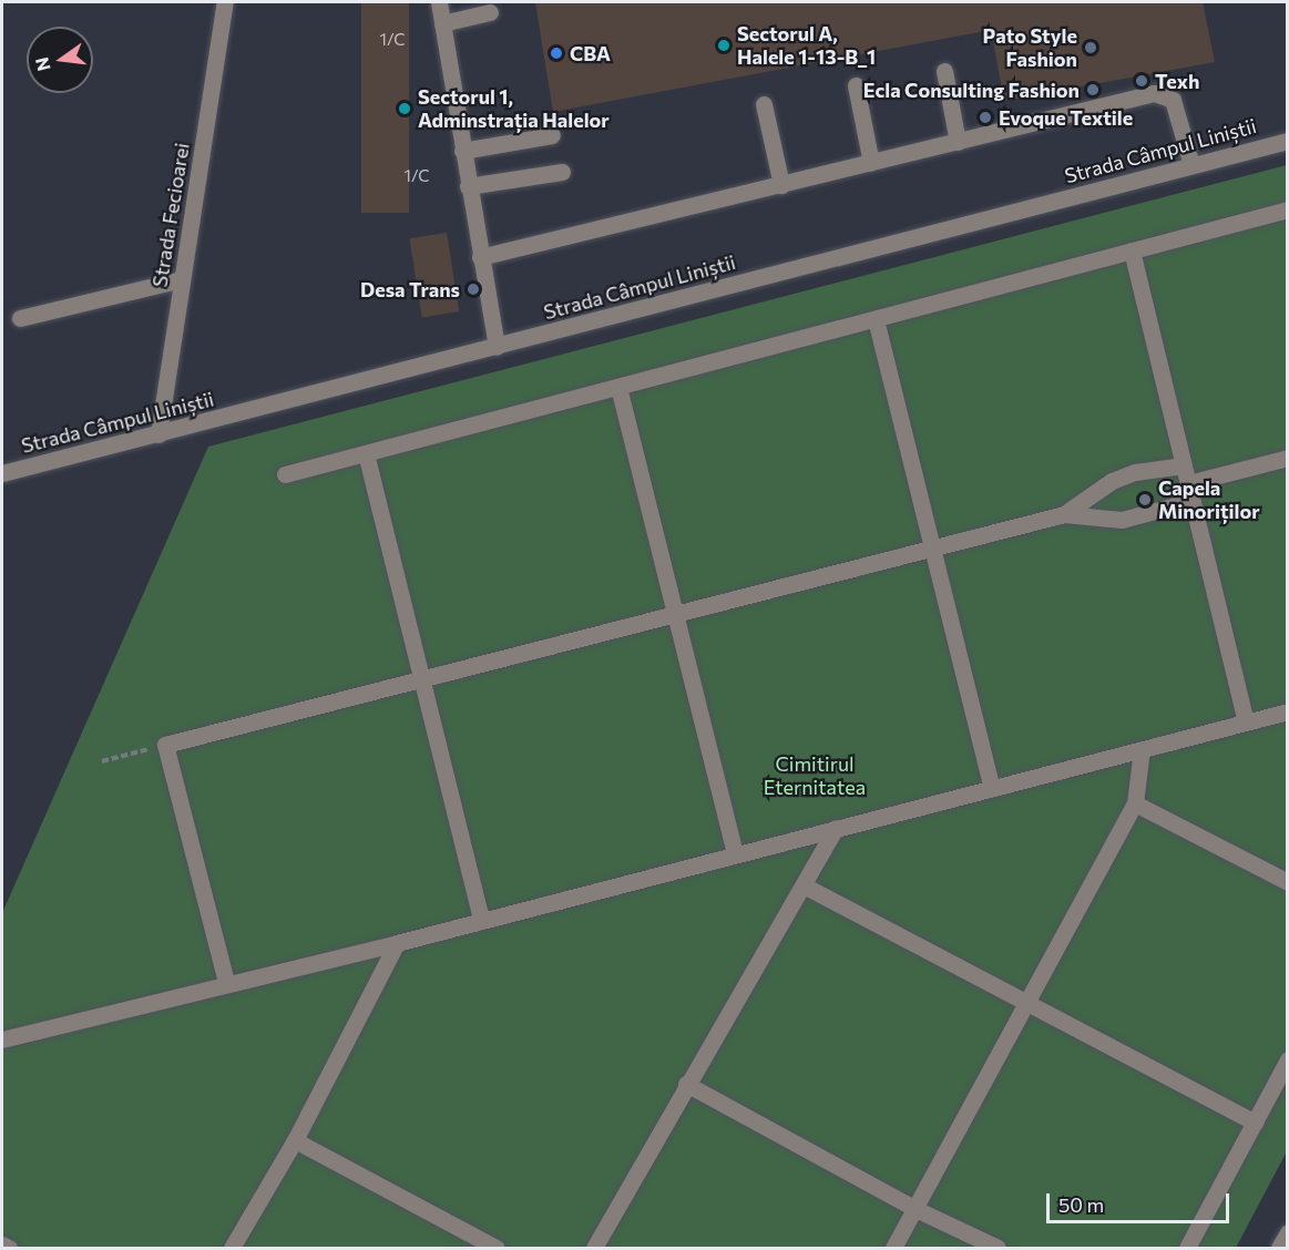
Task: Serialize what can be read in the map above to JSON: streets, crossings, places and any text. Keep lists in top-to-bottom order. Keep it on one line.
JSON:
{"streets":{"street":["Strada Câmpul Liniștii","Strada Fecioarei"]},"crossings":[["Strada Câmpul Liniștii","Strada Fecioarei"]],"parks":["Cimitirul Eternitatea"],"places":["Sectorul A, Halele 1-13-B_1","Pato Style Fashion","CBA","Texh","Ecla Consulting Fashion","Sectorul 1, Adminstrația Halelor","Evoque Textile","Desa Trans","Capela Minoriților"],"house_numbers":["1/C","1/C"],"scale_bar":"50 m","north":"left"}
